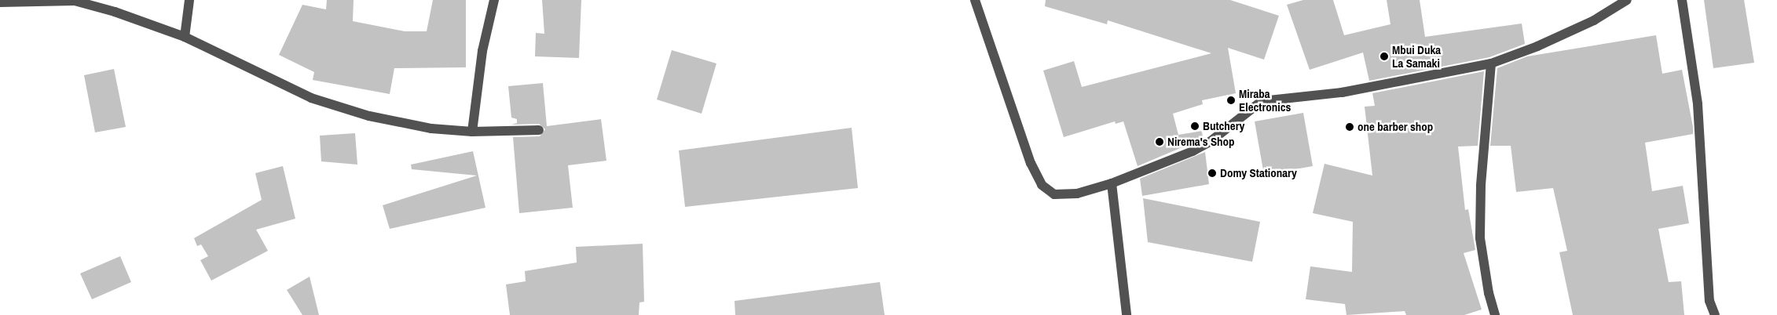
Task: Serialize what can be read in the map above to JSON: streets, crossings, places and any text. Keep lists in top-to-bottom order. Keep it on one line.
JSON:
{"places":["Mbui Duka La Samaki","Miraba Electronics","Butchery","one barber shop","Nirema's Shop","Domy Stationary"]}
